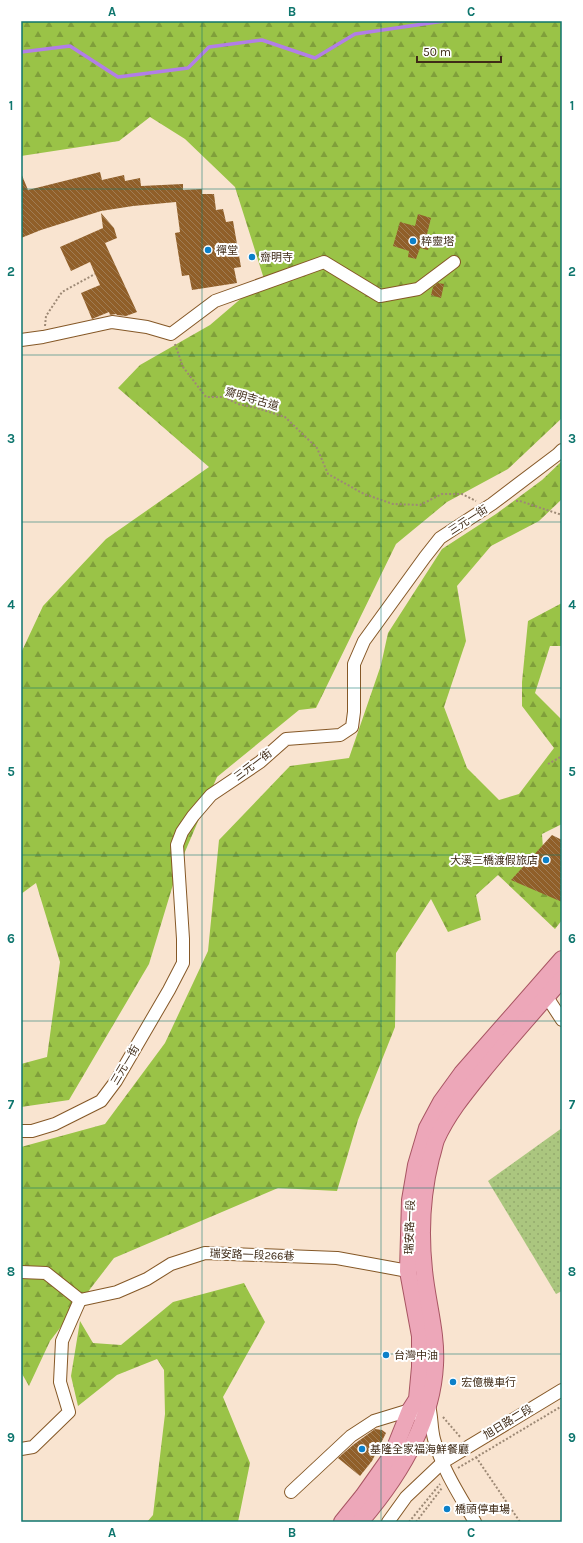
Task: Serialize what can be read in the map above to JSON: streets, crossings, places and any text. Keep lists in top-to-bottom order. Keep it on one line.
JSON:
{"streets":{"main road":["瑞安路一段"],"street":["三元一街","瑞安路一段266巷","旭日路二段"],"path":["齋明寺古道"]},"crossings":[["齋明寺古道","三元一街"],["瑞安路一段","瑞安路一段266巷"]],"places":["粹靈塔","禪堂","齋明寺","大溪三橋渡假旅店","台灣中油","宏億機車行","基隆全家福海鮮餐廳","橋頭停車場"],"scale_bar":"50 m","grid":{"columns":["A","B","C"],"rows":["1","2","3","4","5","6","7","8","9"]}}
